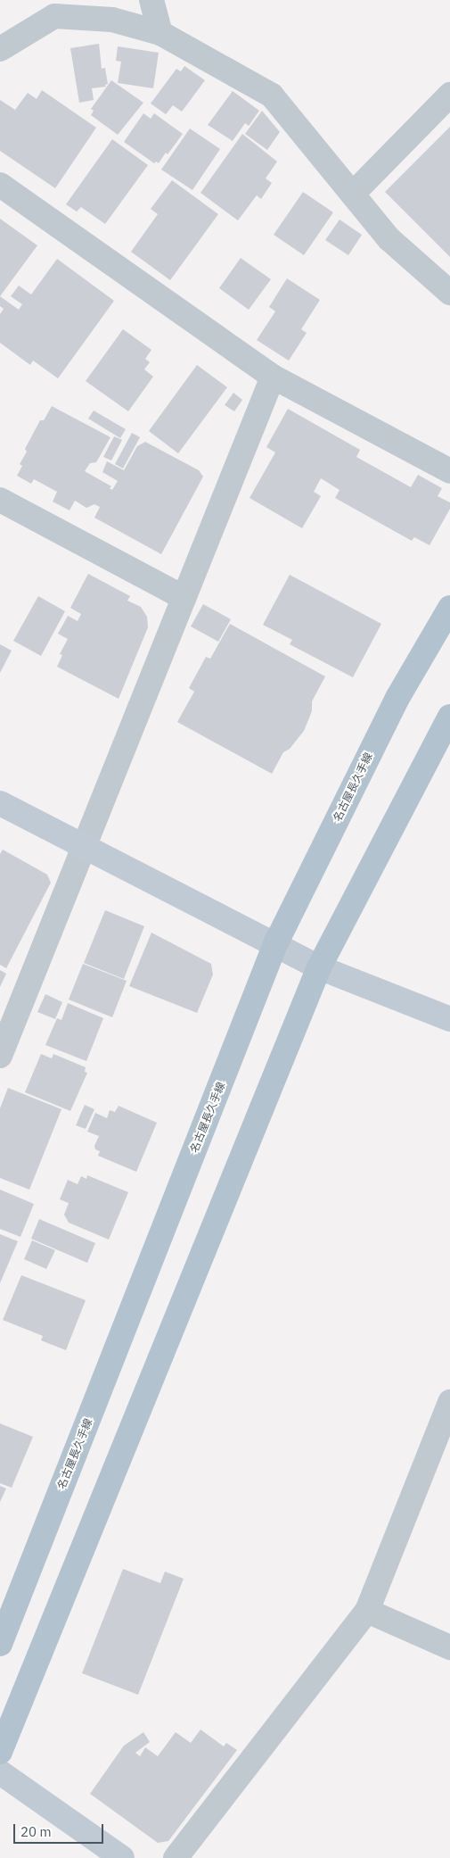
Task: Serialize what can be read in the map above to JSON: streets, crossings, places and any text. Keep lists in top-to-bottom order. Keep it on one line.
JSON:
{"streets":{"main road":["名古屋長久手線"]},"scale_bar":"20 m"}
